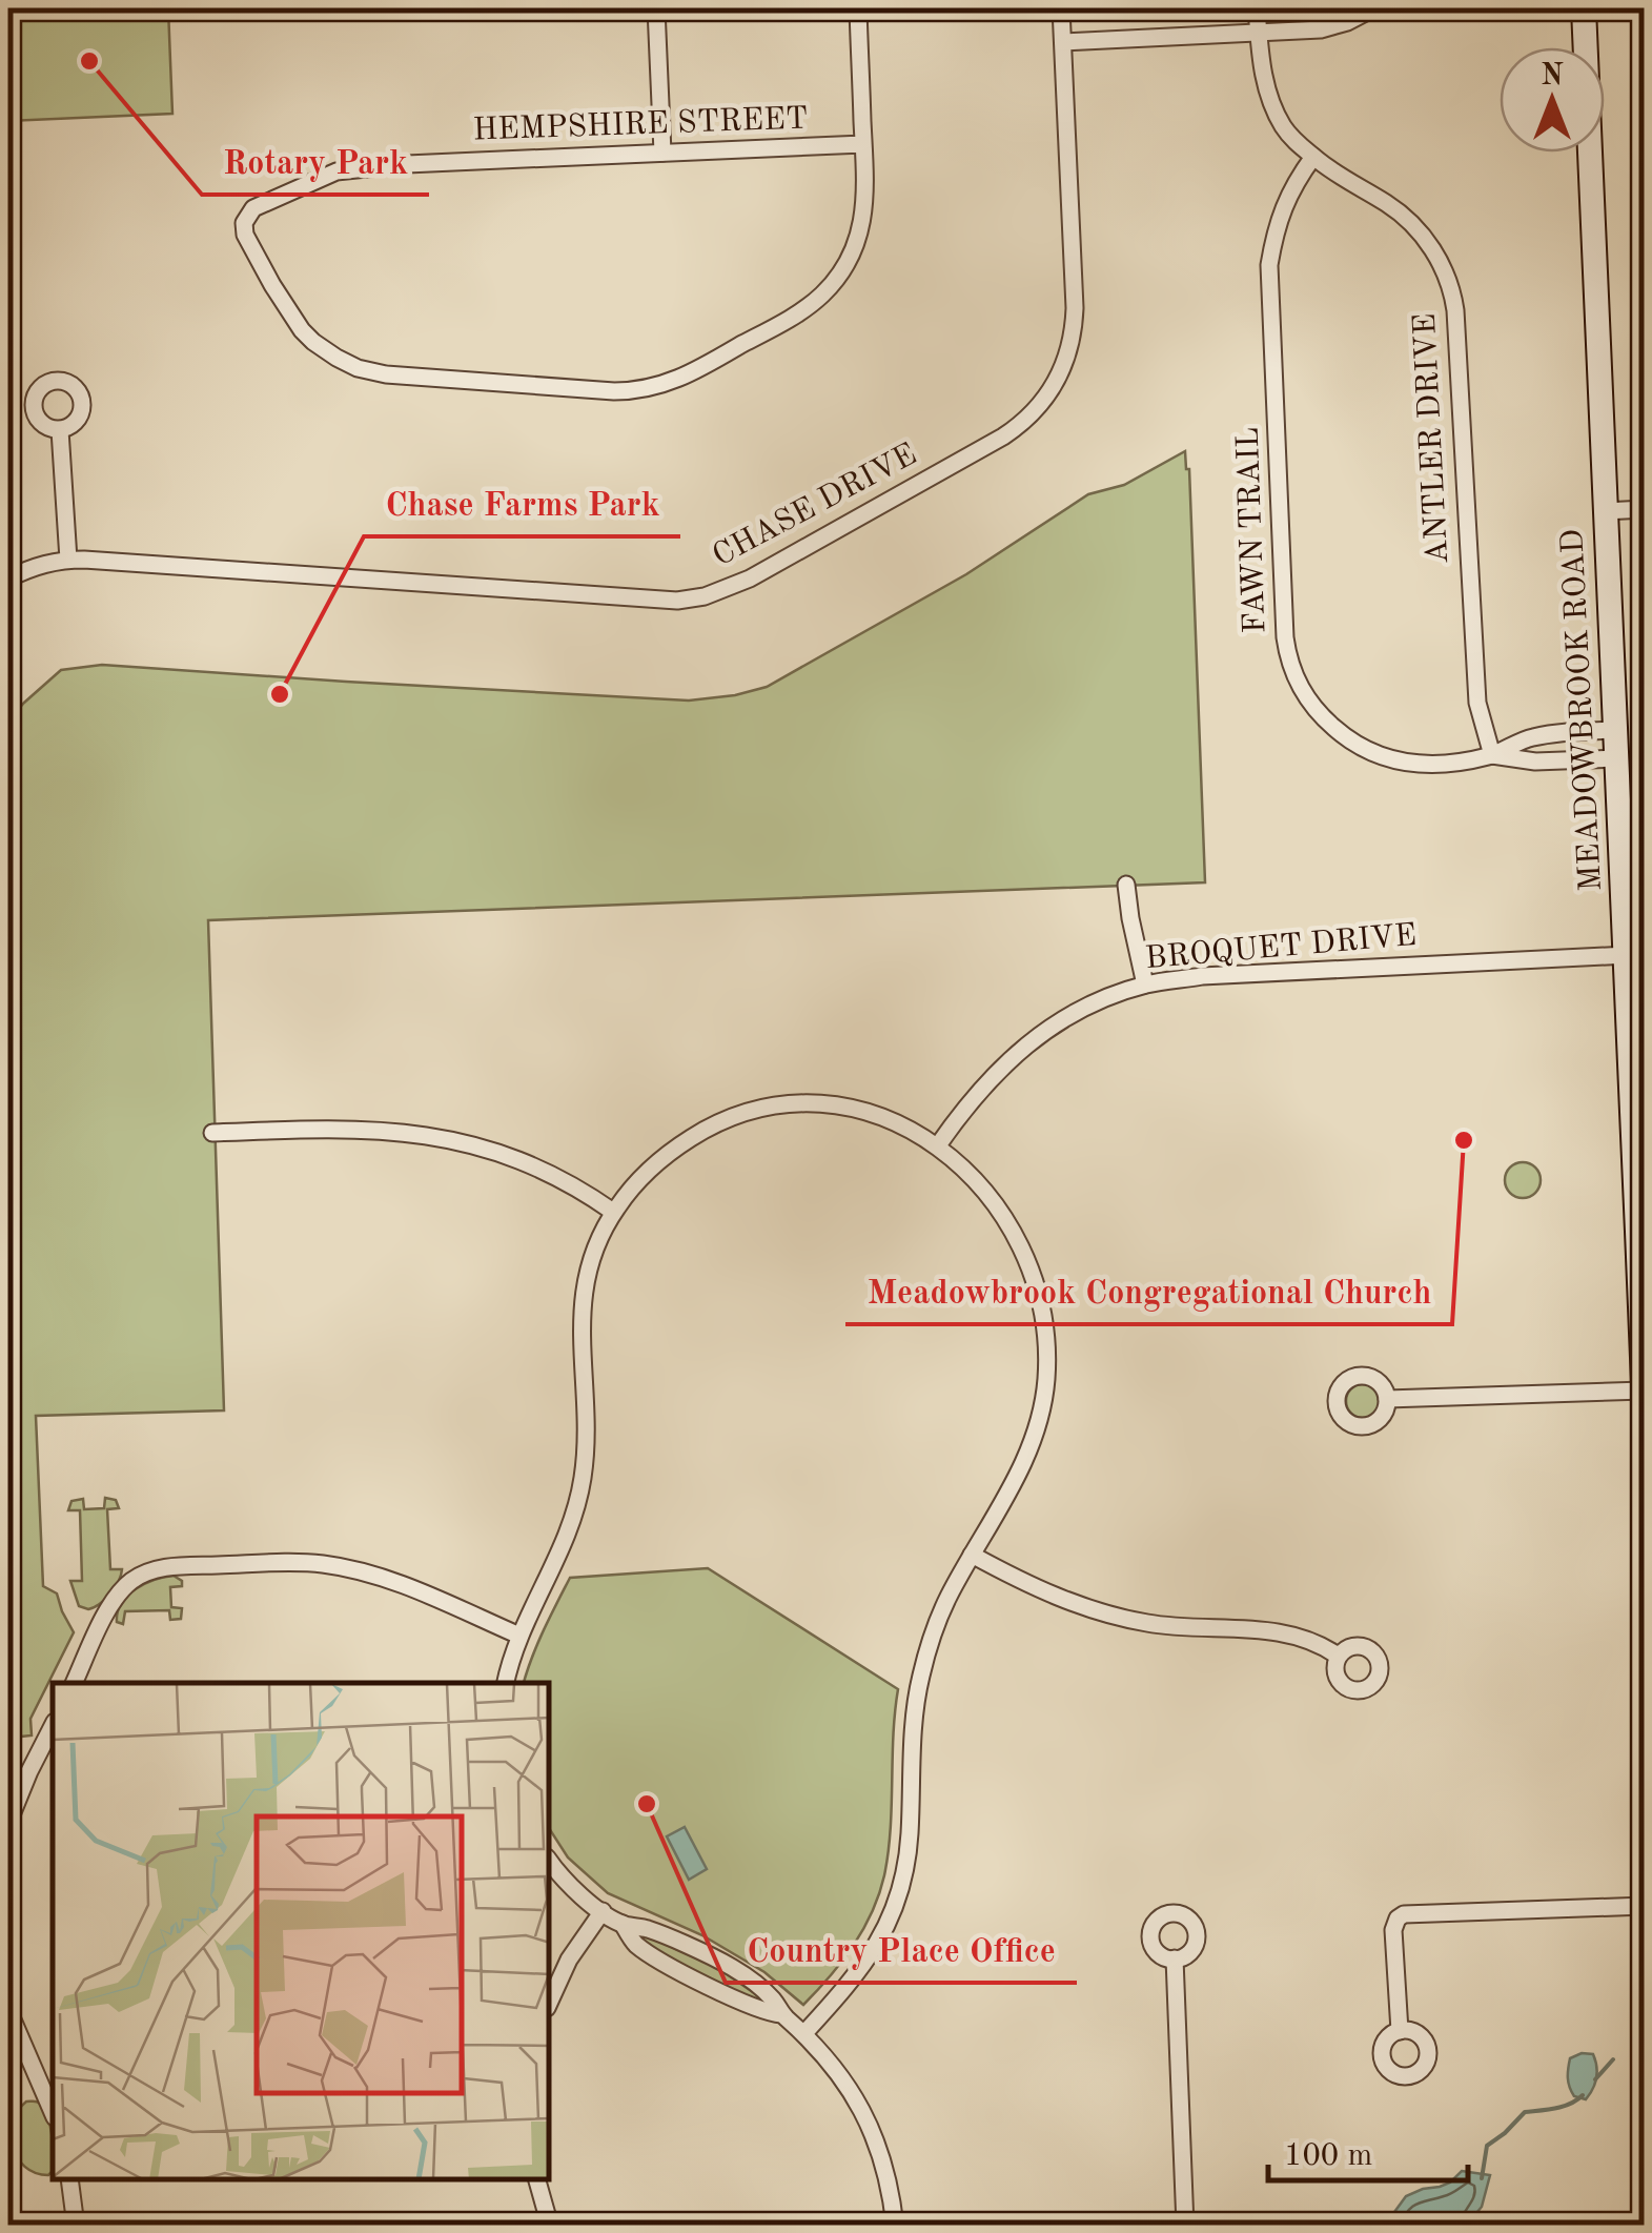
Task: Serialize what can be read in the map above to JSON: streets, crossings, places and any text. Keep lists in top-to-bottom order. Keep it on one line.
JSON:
{"streets":{"street":["HEMPSHIRE STREET","ANTLER DRIVE","CHASE DRIVE","FAWN TRAIL","MEADOWBROOK ROAD","BROQUET DRIVE"]},"crossings":[["ANTLER DRIVE","FAWN TRAIL"],["FAWN TRAIL","MEADOWBROOK ROAD"],["MEADOWBROOK ROAD","BROQUET DRIVE"]],"places":["Rotary Park","Chase Farms Park","Meadowbrook Congregational Church","Country Place Office"],"scale_bar":"100 m","north":"top"}
